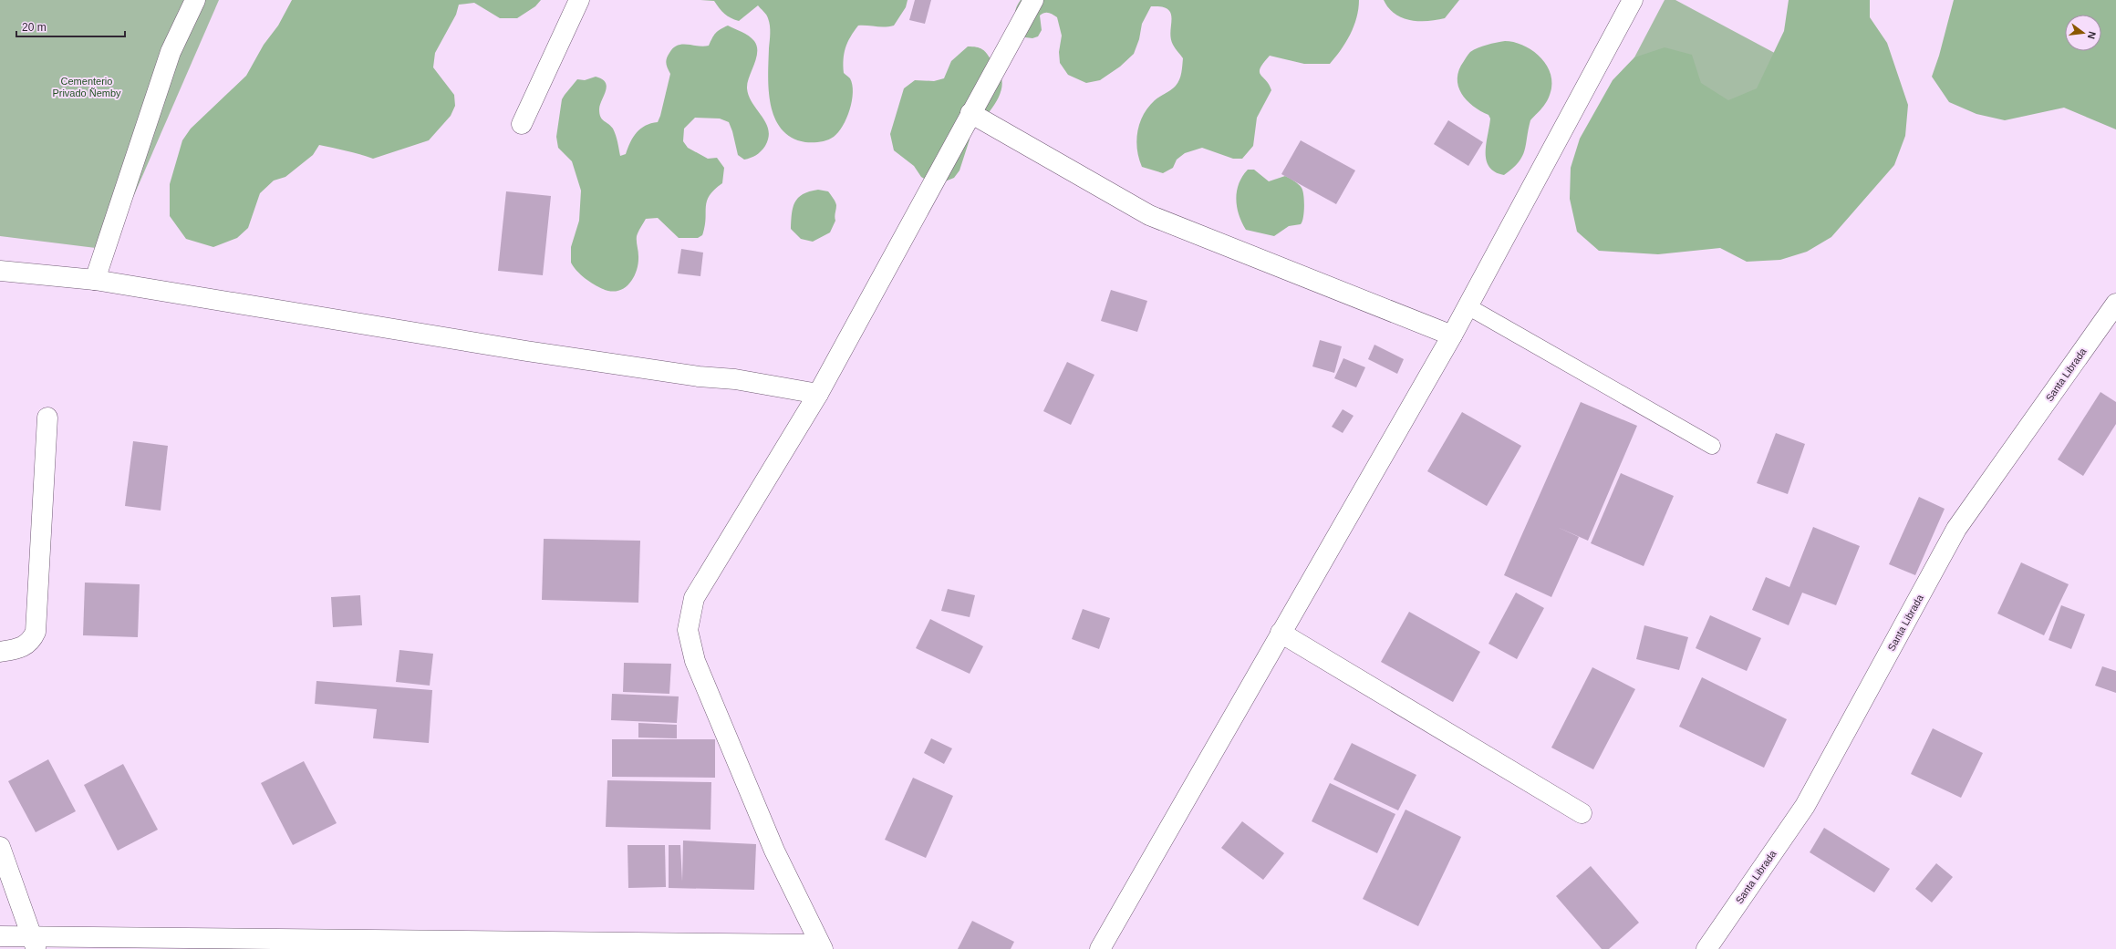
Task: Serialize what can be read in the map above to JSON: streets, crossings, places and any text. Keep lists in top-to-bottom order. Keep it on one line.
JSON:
{"streets":{"street":["Santa Librada"]},"parks":["Cementerio Privado Ñemby"],"scale_bar":"20 m","north":"right"}
